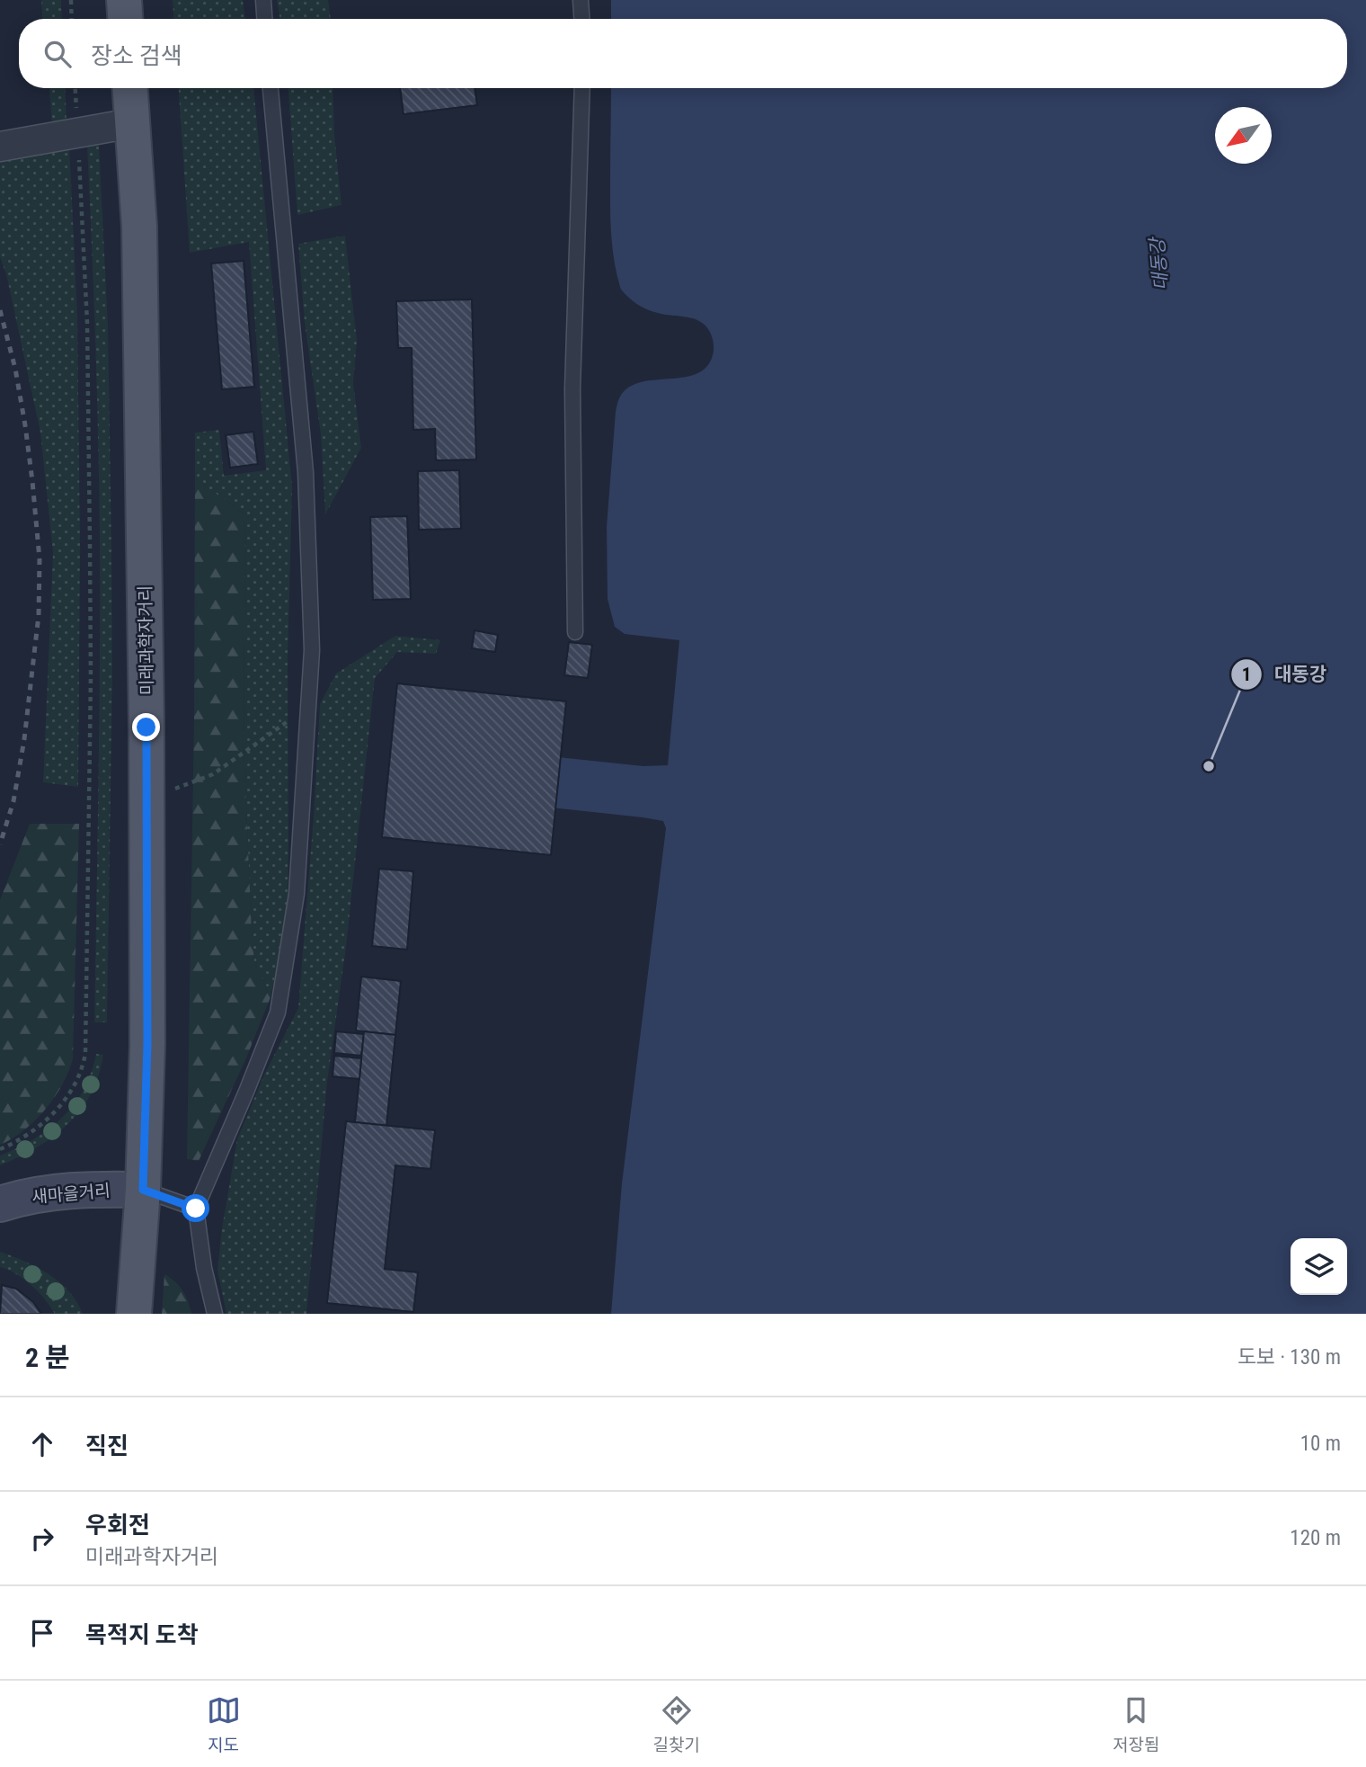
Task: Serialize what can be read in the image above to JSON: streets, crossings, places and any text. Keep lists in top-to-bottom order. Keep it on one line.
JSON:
{"streets":{"main road":["미래과학자거리","새마을거리"]},"crossings":[["미래과학자거리","새마을거리"]],"water":["대동강"],"places":["대동강"],"north":"bottom left","page":{"search":"장소 검색","heading":["2 분","도보 · 130 m"],"list":[["직진","10 m"],["우회전","미래과학자거리","120 m"],"목적지 도착"],"nav":["지도","길찾기","저장됨"]}}
